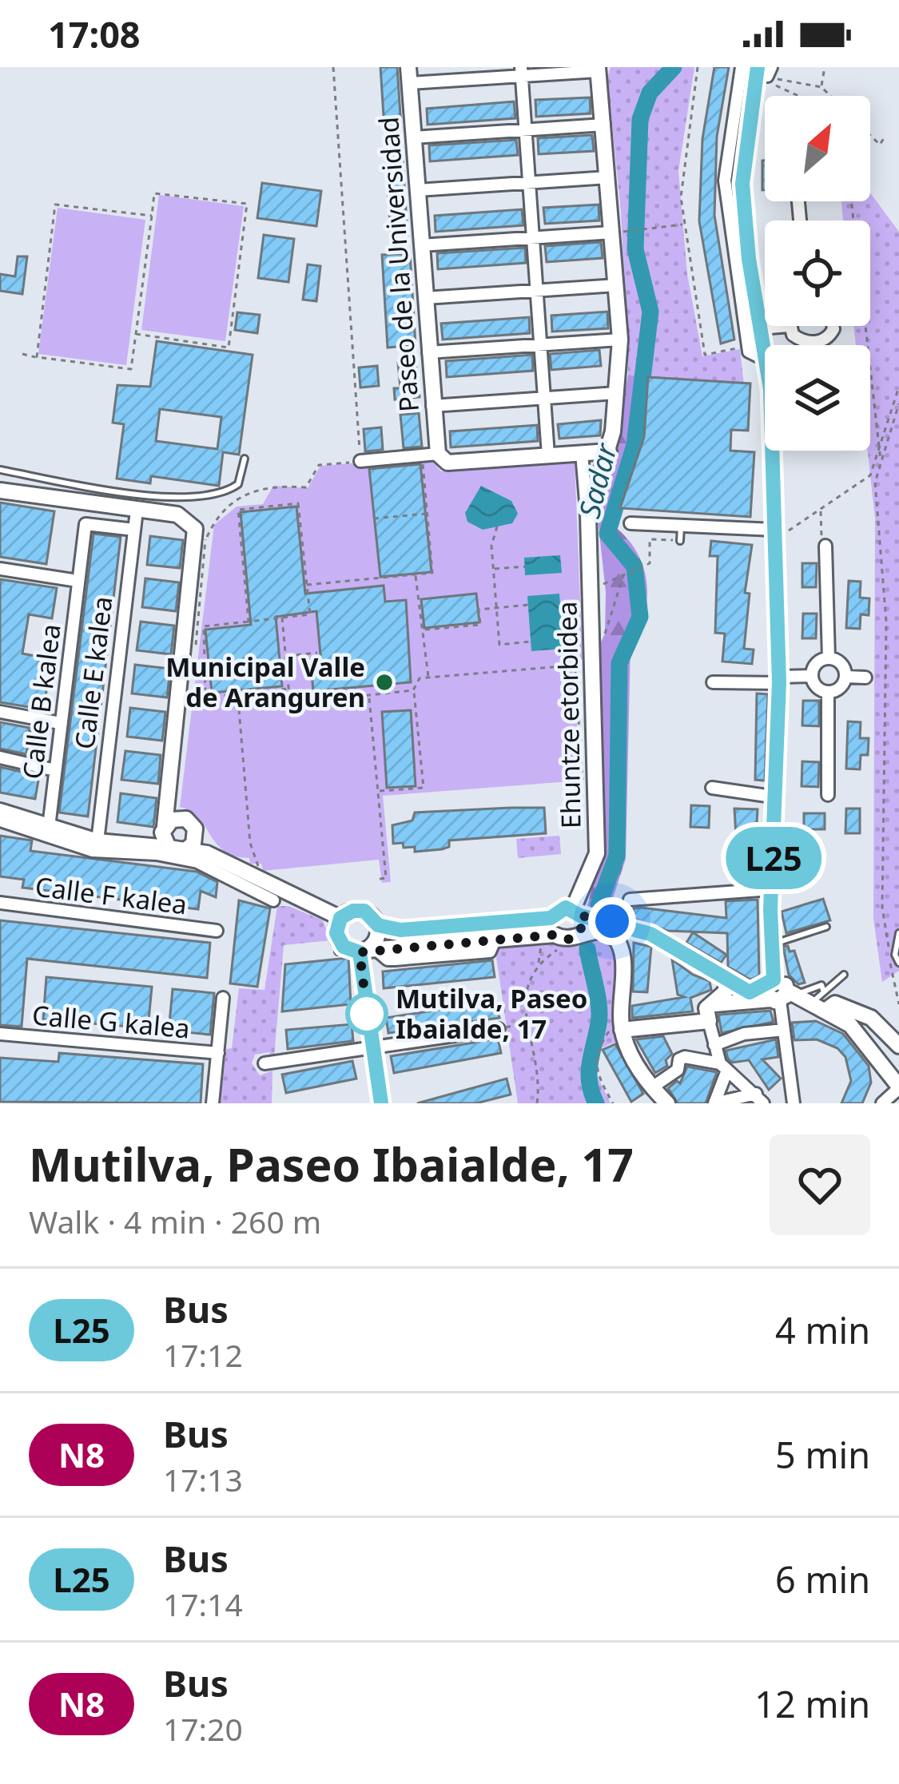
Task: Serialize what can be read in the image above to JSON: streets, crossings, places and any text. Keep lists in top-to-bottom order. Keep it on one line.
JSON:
{"streets":{"street":["Paseo de la Universidad","Calle E kalea","Calle B kalea","Ehuntze etorbidea","Calle F kalea","Calle G kalea"]},"crossings":[["Calle E kalea","Calle B kalea"]],"water":["Sadar"],"places":["Municipal Valle de Aranguren","Mutilva, Paseo Ibaialde, 17"],"lines":["bus line L25"],"north":"top right","page":{"status":"17:08","on_map":"L25","heading":["Mutilva, Paseo Ibaialde, 17","Walk · 4 min · 260 m"],"list":[{"mark":"L25","name":"Bus","note":"17:12","value":"4 min"},{"mark":"N8","name":"Bus","note":"17:13","value":"5 min"},{"mark":"L25","name":"Bus","note":"17:14","value":"6 min"},{"mark":"N8","name":"Bus","note":"17:20","value":"12 min"}]}}
